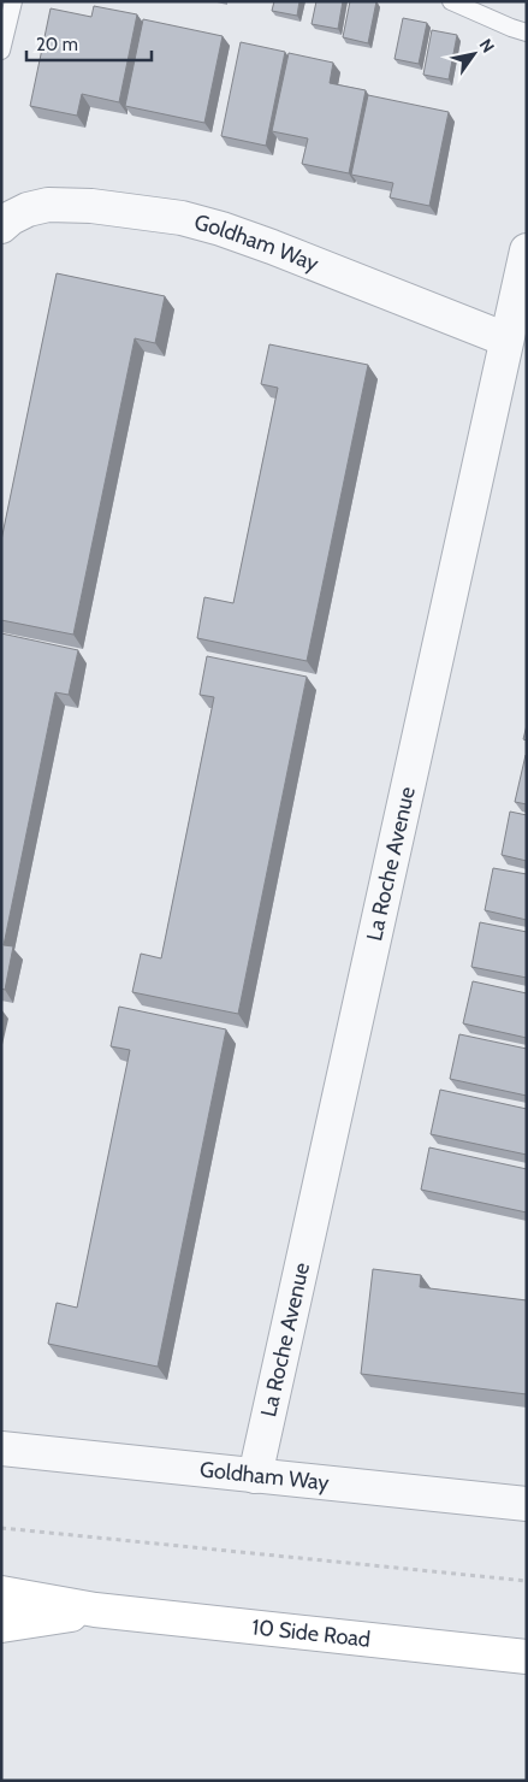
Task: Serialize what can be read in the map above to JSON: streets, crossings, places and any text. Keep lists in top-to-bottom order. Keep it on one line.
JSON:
{"streets":{"main road":["10 Side Road"],"street":["Goldham Way","La Roche Avenue"]},"crossings":[["Goldham Way","La Roche Avenue"]],"scale_bar":"20 m","north":"top right"}
